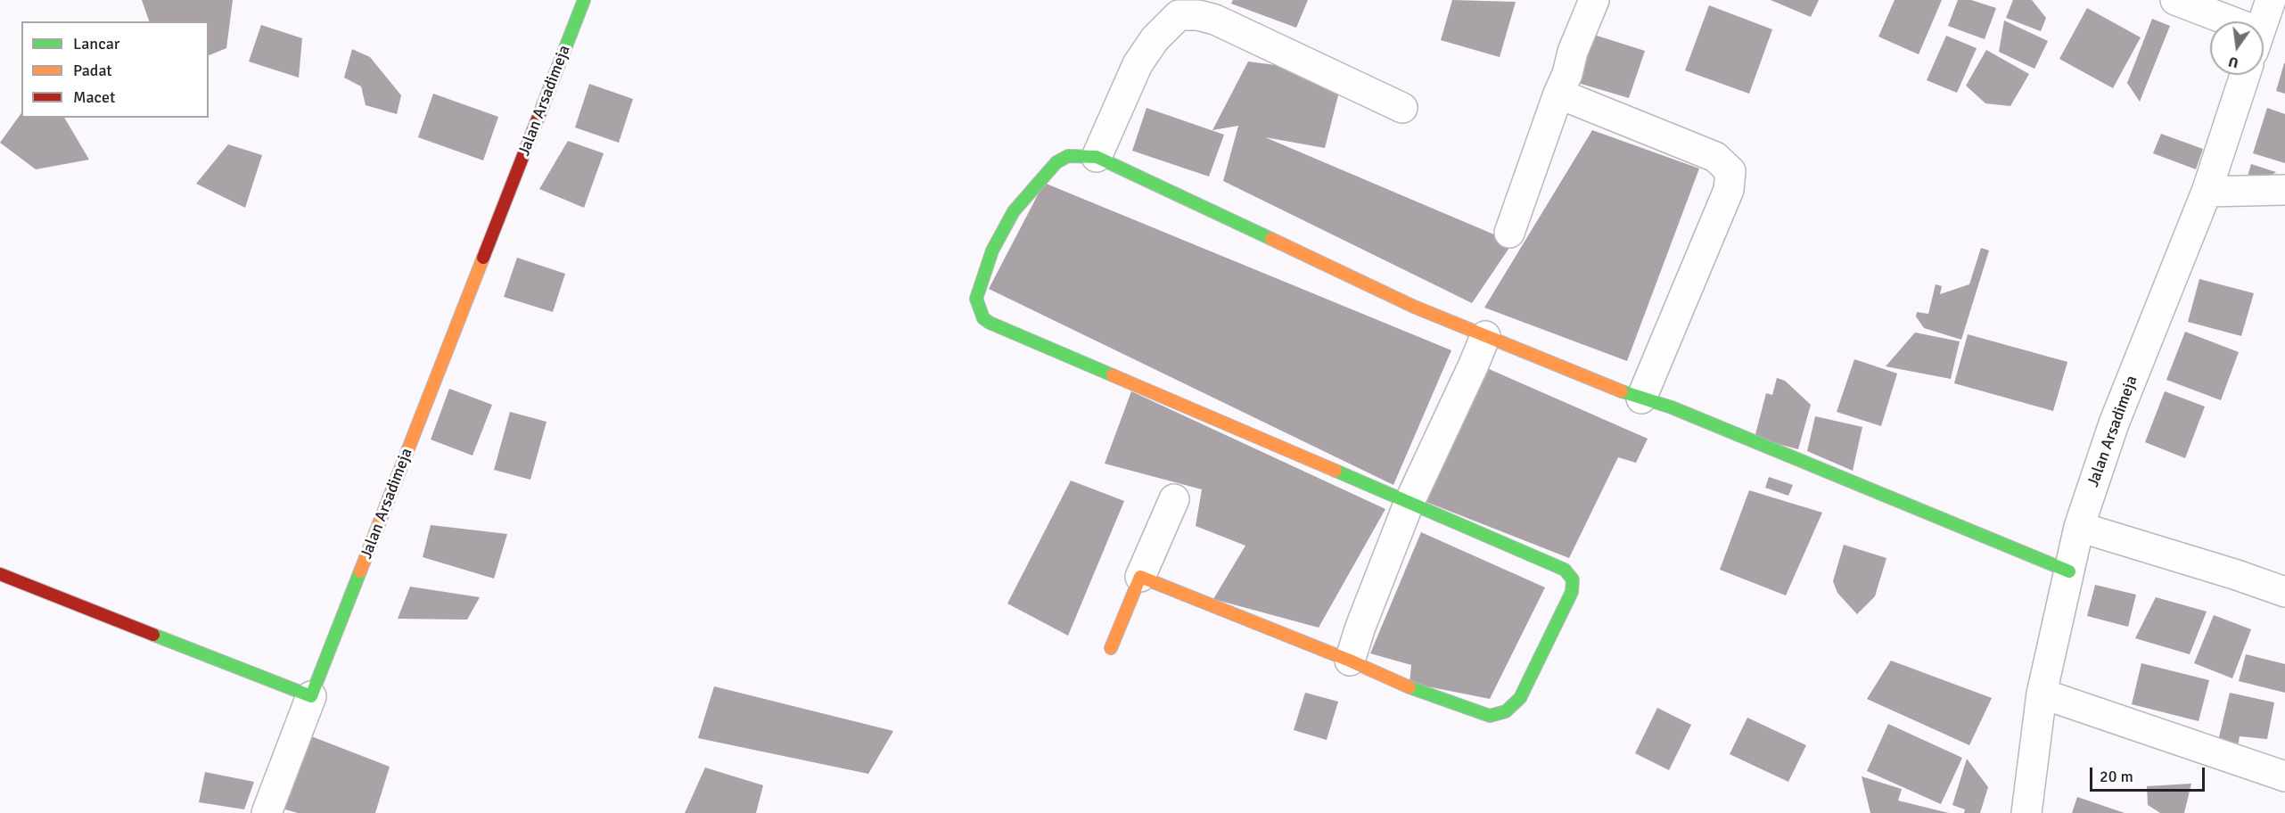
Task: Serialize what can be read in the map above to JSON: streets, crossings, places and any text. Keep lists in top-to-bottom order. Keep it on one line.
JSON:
{"streets":{"street":["Jalan Arsadimeja"]},"legend":["Lancar","Padat","Macet"],"scale_bar":"20 m","north":"bottom"}
